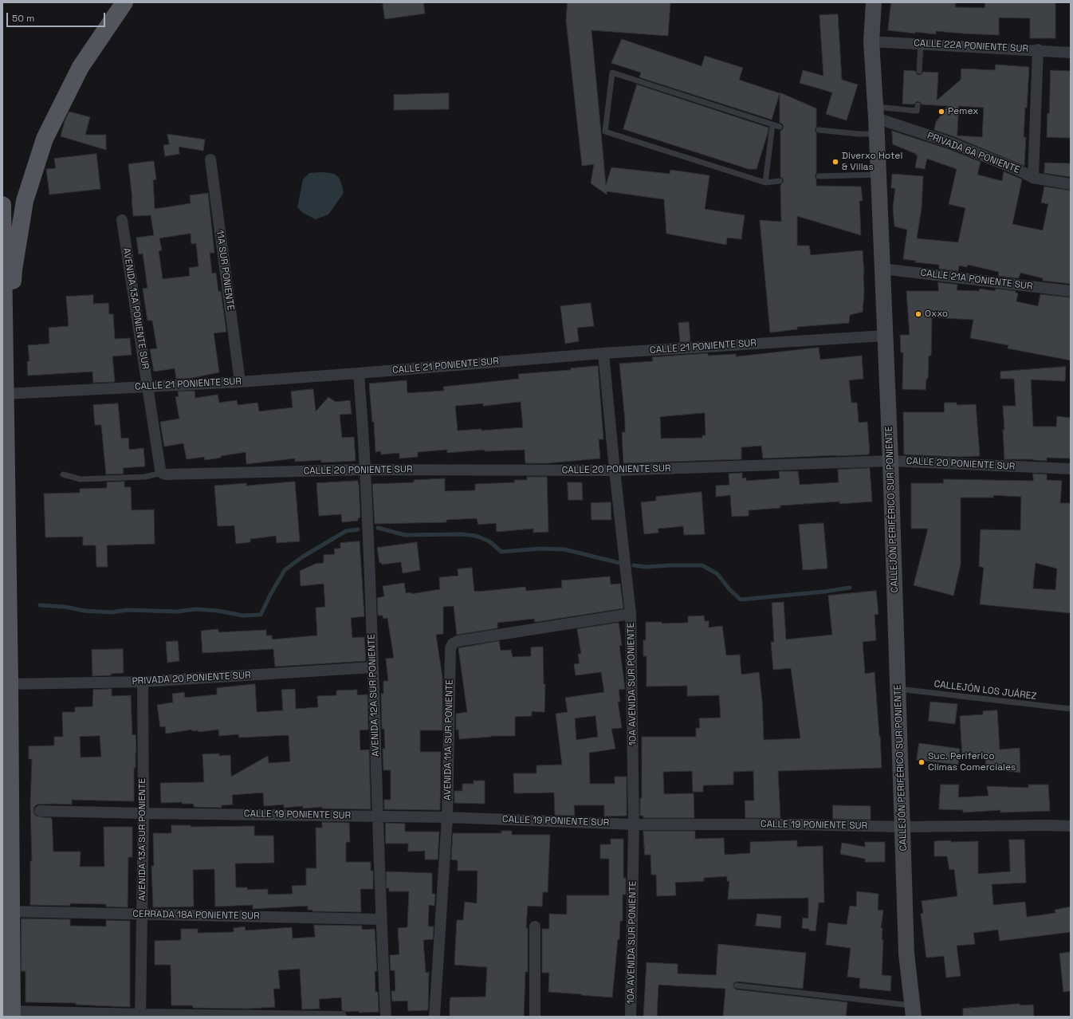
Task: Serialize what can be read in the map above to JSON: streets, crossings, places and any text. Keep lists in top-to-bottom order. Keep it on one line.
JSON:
{"streets":{"main road":["CALLEJÓN PERIFÉRICO SUR PONIENTE"],"street":["CALLE 22A PONIENTE SUR","PRIVADA 6A PONIENTE","11A SUR PONIENTE","CALLE 21A PONIENTE SUR","AVENIDA 13A PONIENTE SUR","CALLE 21 PONIENTE SUR","CALLE 20 PONIENTE SUR","PRIVADA 20 PONIENTE SUR","10A AVENIDA SUR PONIENTE","AVENIDA 12A SUR PONIENTE","AVENIDA 11A SUR PONIENTE","CALLE 19 PONIENTE SUR","AVENIDA 13A SUR PONIENTE","CERRADA 18A PONIENTE SUR"],"lane":["CALLEJÓN LOS JUÁREZ"]},"crossings":[["CALLE 22A PONIENTE SUR","CALLEJÓN PERIFÉRICO SUR PONIENTE"],["PRIVADA 6A PONIENTE","CALLEJÓN PERIFÉRICO SUR PONIENTE"],["11A SUR PONIENTE","CALLE 21 PONIENTE SUR"],["CALLE 21A PONIENTE SUR","CALLEJÓN PERIFÉRICO SUR PONIENTE"],["AVENIDA 13A PONIENTE SUR","CALLE 21 PONIENTE SUR"],["AVENIDA 13A PONIENTE SUR","CALLE 20 PONIENTE SUR"],["CALLE 21 PONIENTE SUR","CALLEJÓN PERIFÉRICO SUR PONIENTE"],["CALLE 21 PONIENTE SUR","10A AVENIDA SUR PONIENTE"],["CALLE 21 PONIENTE SUR","AVENIDA 12A SUR PONIENTE"],["CALLE 20 PONIENTE SUR","CALLEJÓN PERIFÉRICO SUR PONIENTE"],["CALLE 20 PONIENTE SUR","10A AVENIDA SUR PONIENTE"],["CALLE 20 PONIENTE SUR","AVENIDA 12A SUR PONIENTE"],["CALLEJÓN PERIFÉRICO SUR PONIENTE","CALLEJÓN LOS JUÁREZ"],["CALLEJÓN PERIFÉRICO SUR PONIENTE","CALLE 19 PONIENTE SUR"],["PRIVADA 20 PONIENTE SUR","AVENIDA 12A SUR PONIENTE"],["PRIVADA 20 PONIENTE SUR","AVENIDA 13A SUR PONIENTE"],["10A AVENIDA SUR PONIENTE","AVENIDA 11A SUR PONIENTE"],["10A AVENIDA SUR PONIENTE","CALLE 19 PONIENTE SUR"],["AVENIDA 12A SUR PONIENTE","CALLE 19 PONIENTE SUR"],["AVENIDA 12A SUR PONIENTE","CERRADA 18A PONIENTE SUR"],["AVENIDA 11A SUR PONIENTE","CALLE 19 PONIENTE SUR"],["CALLE 19 PONIENTE SUR","AVENIDA 13A SUR PONIENTE"],["AVENIDA 13A SUR PONIENTE","CERRADA 18A PONIENTE SUR"]],"places":["Pemex","Diverxo Hotel & Villas","Oxxo","Suc. Periferico Climas Comerciales"],"scale_bar":"50 m"}
